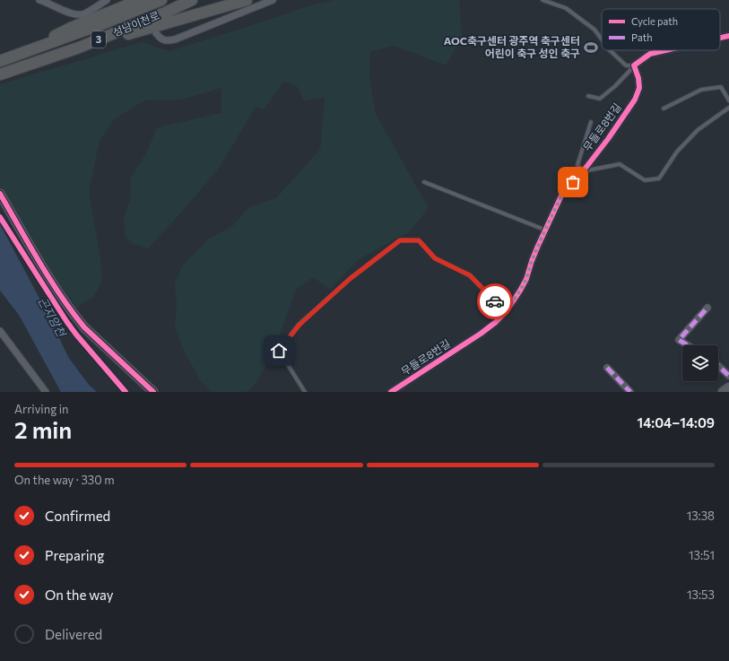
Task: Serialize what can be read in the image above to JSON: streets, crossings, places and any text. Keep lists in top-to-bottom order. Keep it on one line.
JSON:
{"streets":{"highway":["성남이천로","3"],"street":["무들로8번길"]},"water":["곤지암천"],"places":{"sports":["AOC축구센터 광주역 축구센터 어린이 축구 성인 축구"]},"legend":["Cycle path","Path"],"page":{"heading":["2 min","Arriving in","14:04–14:09"],"bar":"On the way · 330 m","list":[["Confirmed","13:38"],["Preparing","13:51"],["On the way","13:53"],"Delivered"]}}
